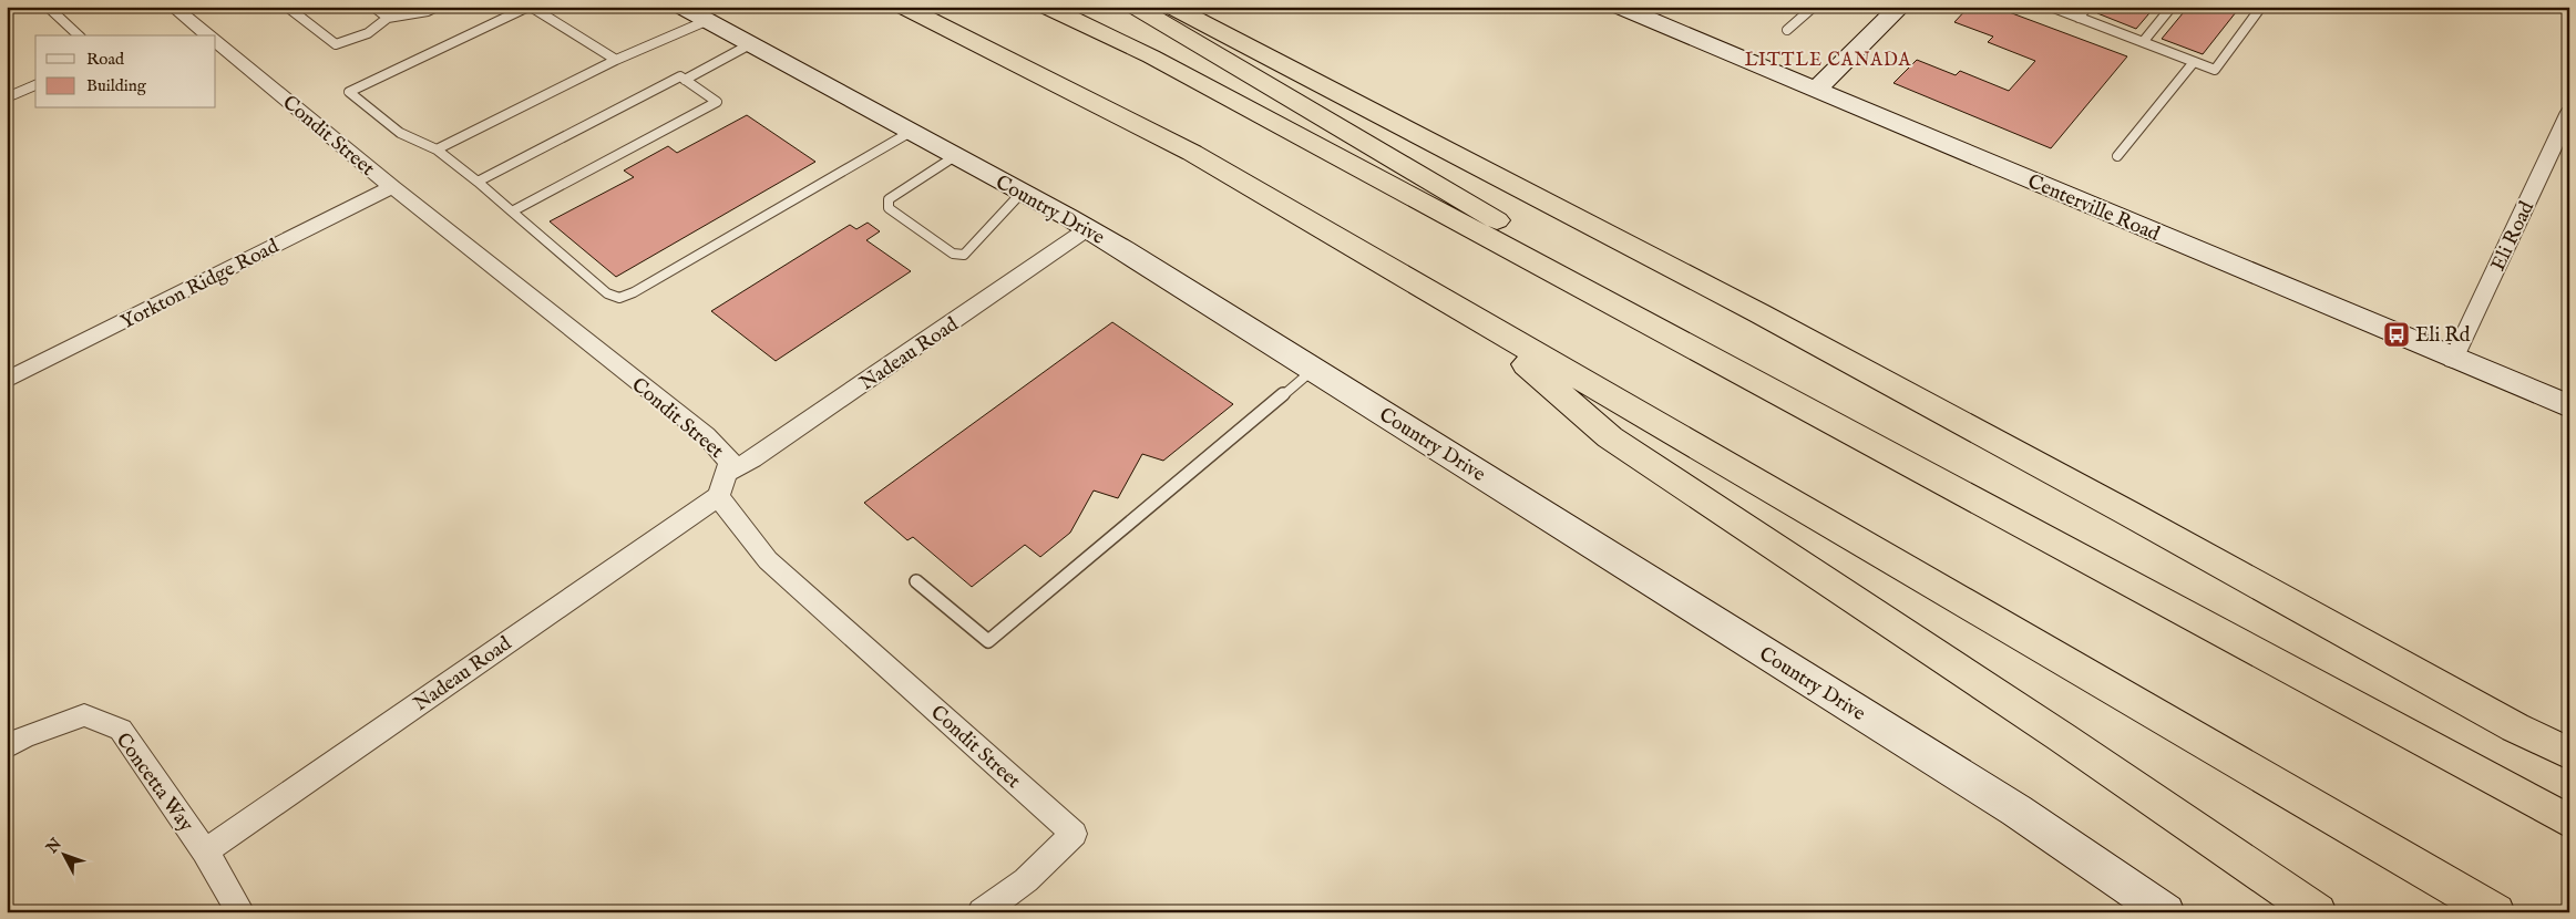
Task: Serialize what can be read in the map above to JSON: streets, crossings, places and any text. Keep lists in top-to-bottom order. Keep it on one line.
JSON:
{"streets":{"street":["Condit Street","Centerville Road","Country Drive","Eli Road","Yorkton Ridge Road","Nadeau Road","Concetta Way"]},"crossings":[["Condit Street","Yorkton Ridge Road"],["Condit Street","Nadeau Road"],["Centerville Road","Eli Road"],["Country Drive","Nadeau Road"],["Nadeau Road","Concetta Way"]],"districts":["LITTLE CANADA"],"places":{"bus stop":["Eli Rd"]},"legend":["Road","Building"],"north":"top left"}
